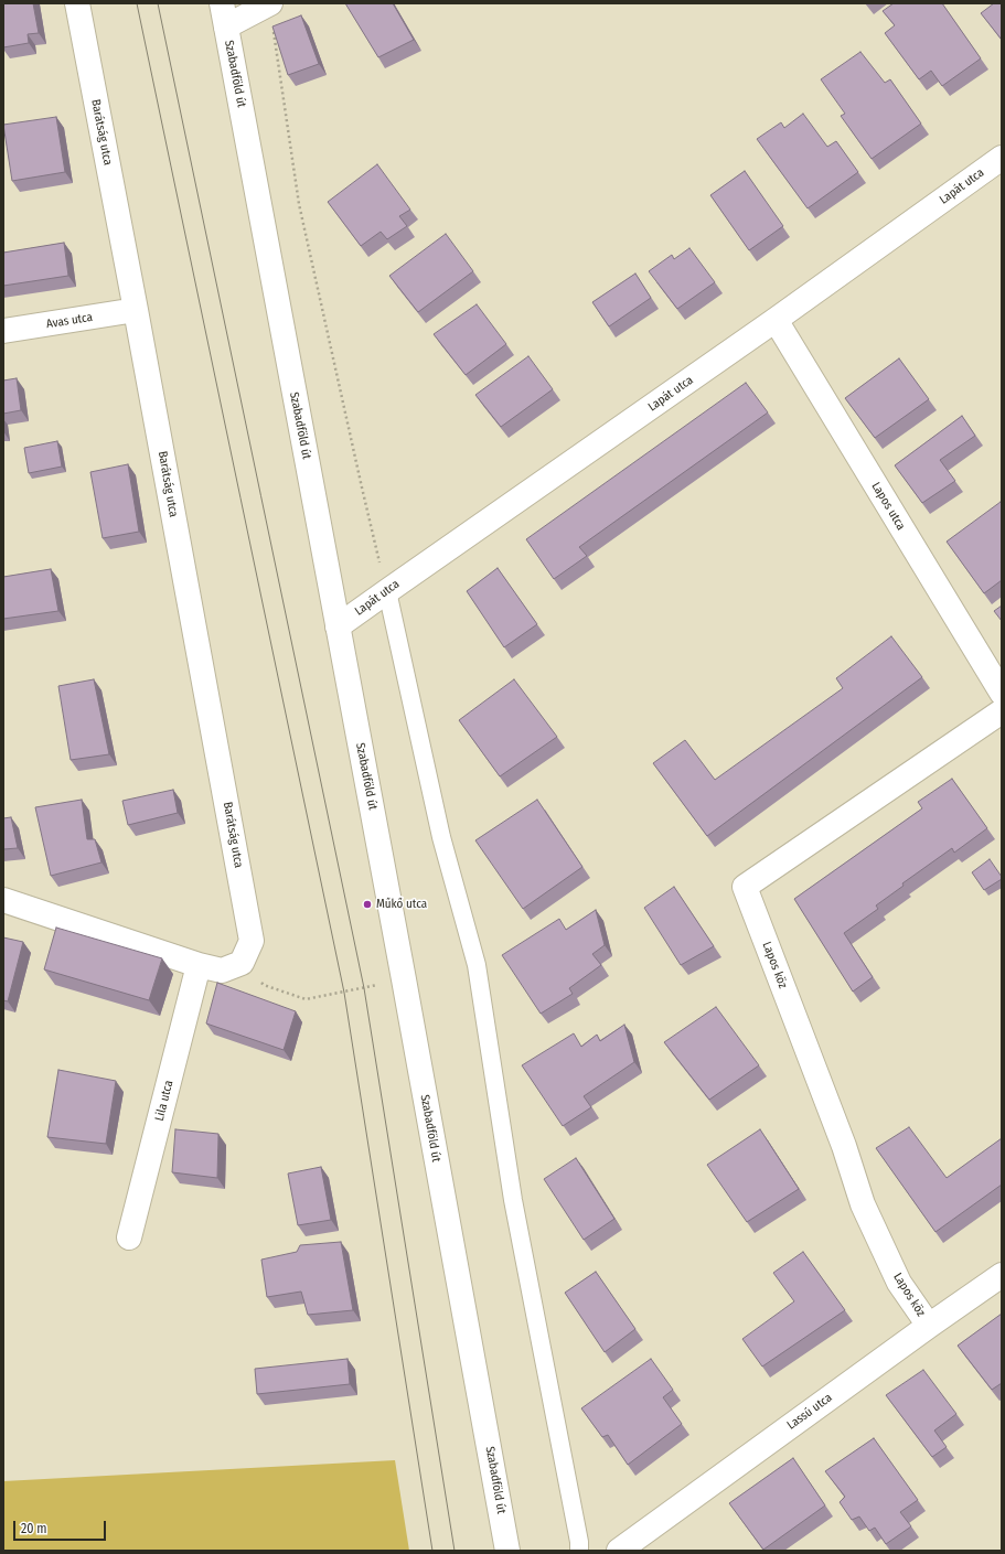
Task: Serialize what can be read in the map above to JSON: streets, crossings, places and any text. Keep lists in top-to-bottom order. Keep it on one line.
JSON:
{"streets":{"street":["Szabadföld út","Barátság utca","Lapát utca","Avas utca","Lapos utca","Lapos köz","Lila utca","Lassú utca"]},"crossings":[["Szabadföld út","Lapát utca"],["Barátság utca","Avas utca"],["Lapát utca","Lapos utca"],["Lapos köz","Lassú utca"]],"places":["Műkő utca"],"scale_bar":"20 m"}
